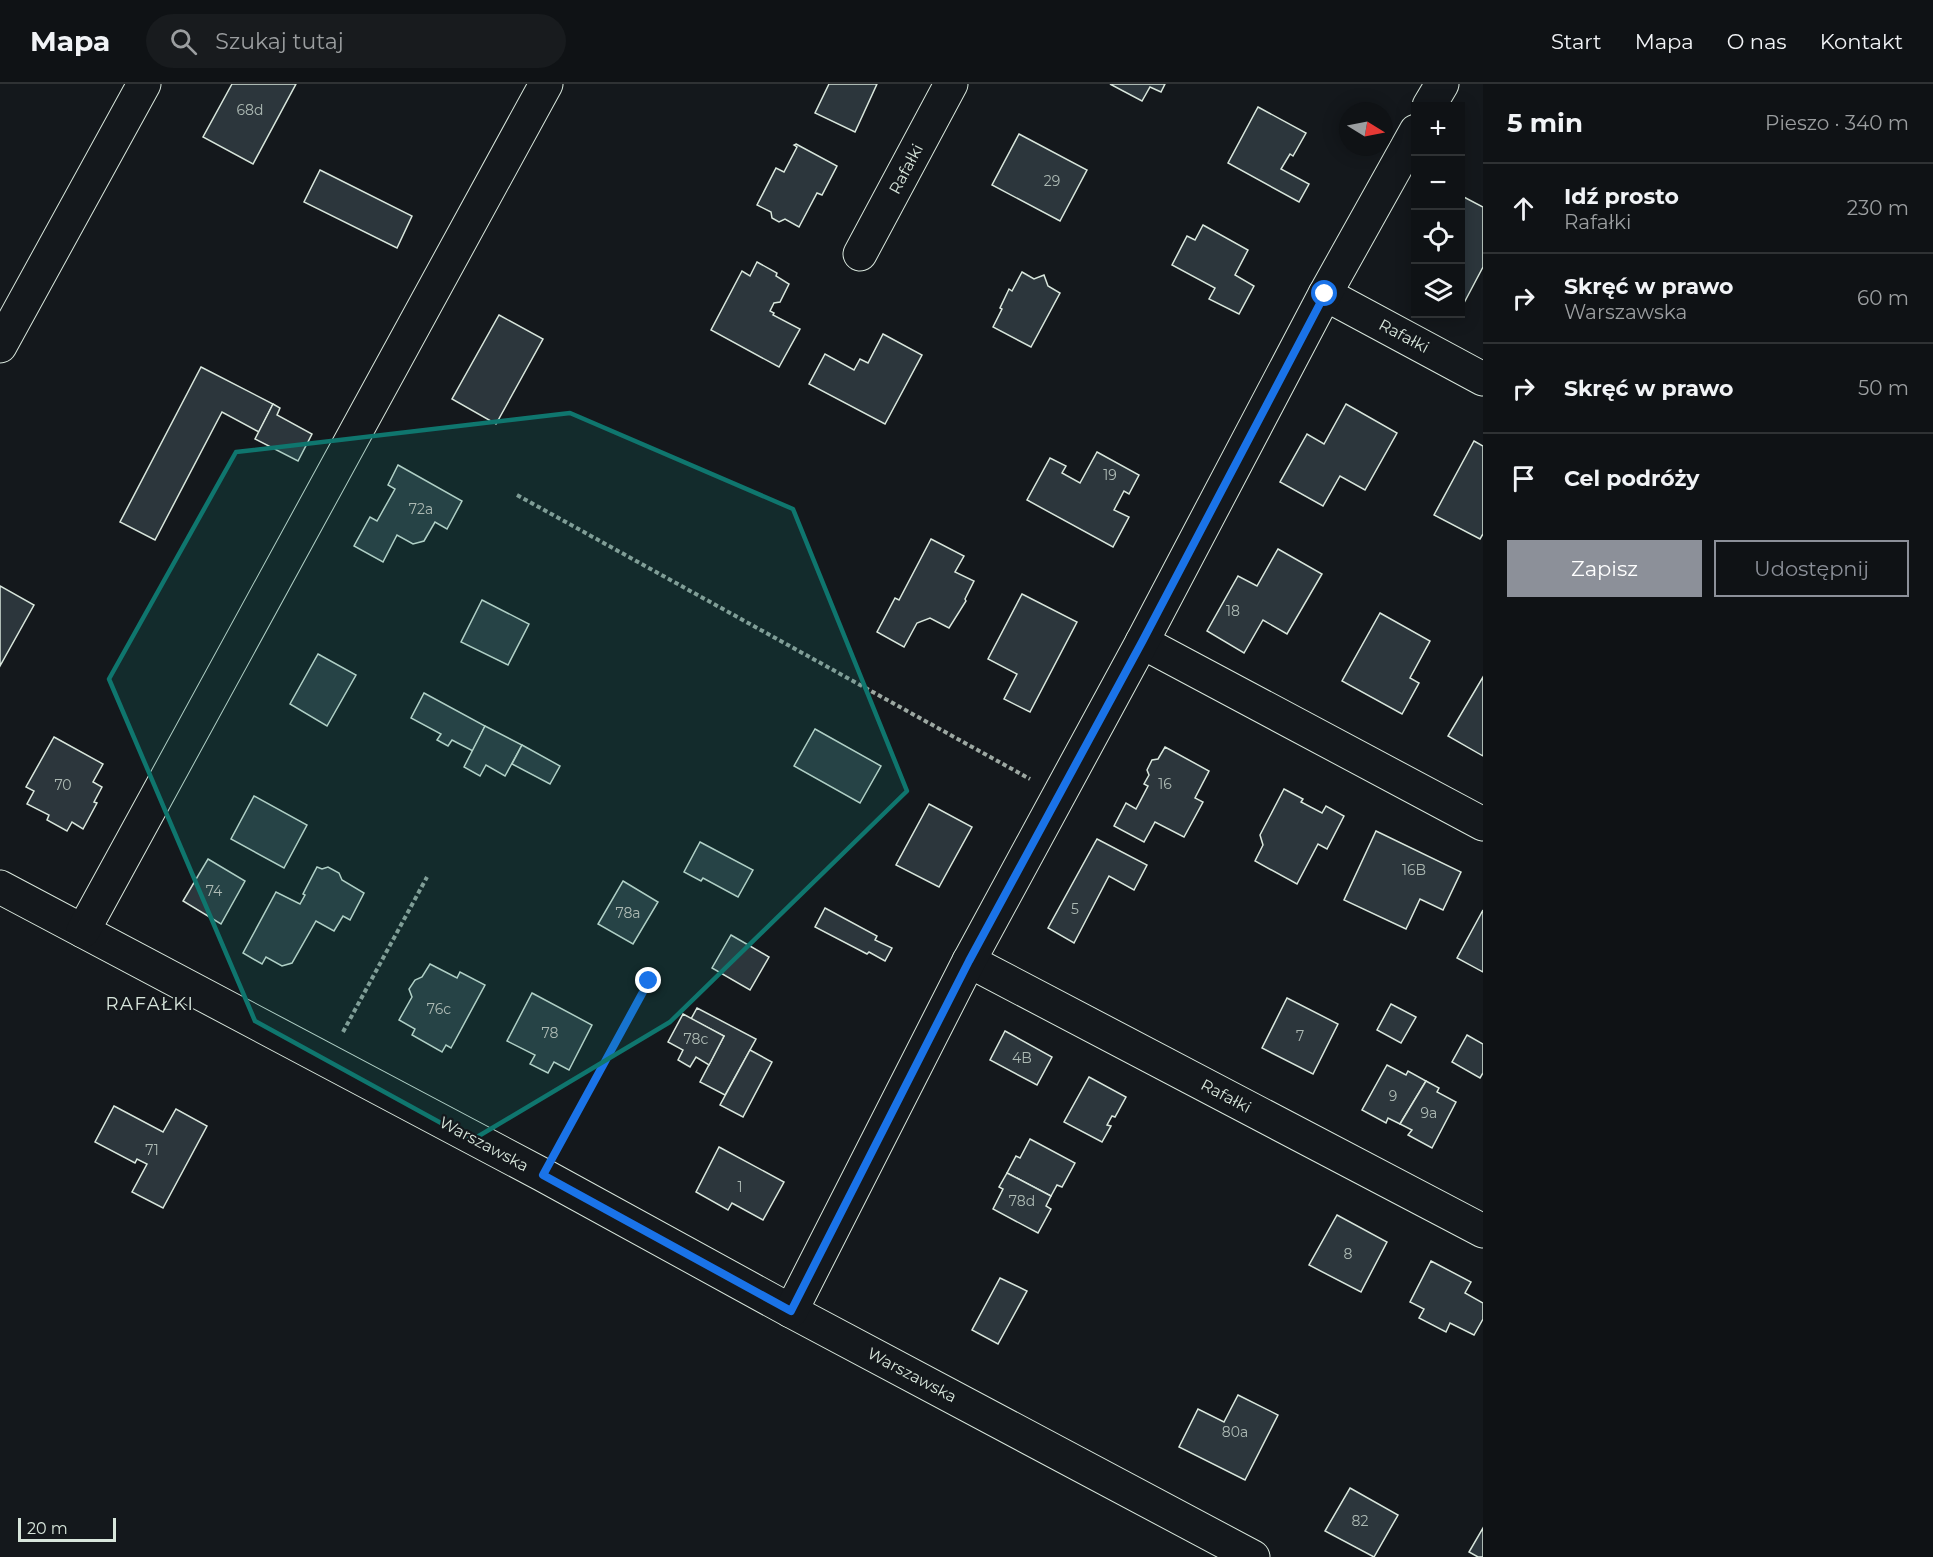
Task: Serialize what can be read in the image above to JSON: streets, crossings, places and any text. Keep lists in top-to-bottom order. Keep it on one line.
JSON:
{"streets":{"street":["Rafałki","Warszawska"]},"districts":["RAFAŁKI"],"house_numbers":["68d","29","19","72a","18","16","70","16B","74","5","78a","76c","78","7","78c","4B","9","9a","71","1","78d","8","80a","82"],"scale_bar":"20 m","north":"right","page":{"header":"Mapa","search":"Szukaj tutaj","nav":["Start","Mapa","O nas","Kontakt"],"heading":["5 min","Pieszo · 340 m"],"map_buttons":["+","−"],"list":[["Idź prosto","Rafałki","230 m"],["Skręć w prawo","Warszawska","60 m"],["Skręć w prawo","50 m"],"Cel podróży"],"buttons":["Zapisz","Udostępnij"],"scale":"20 m"}}
